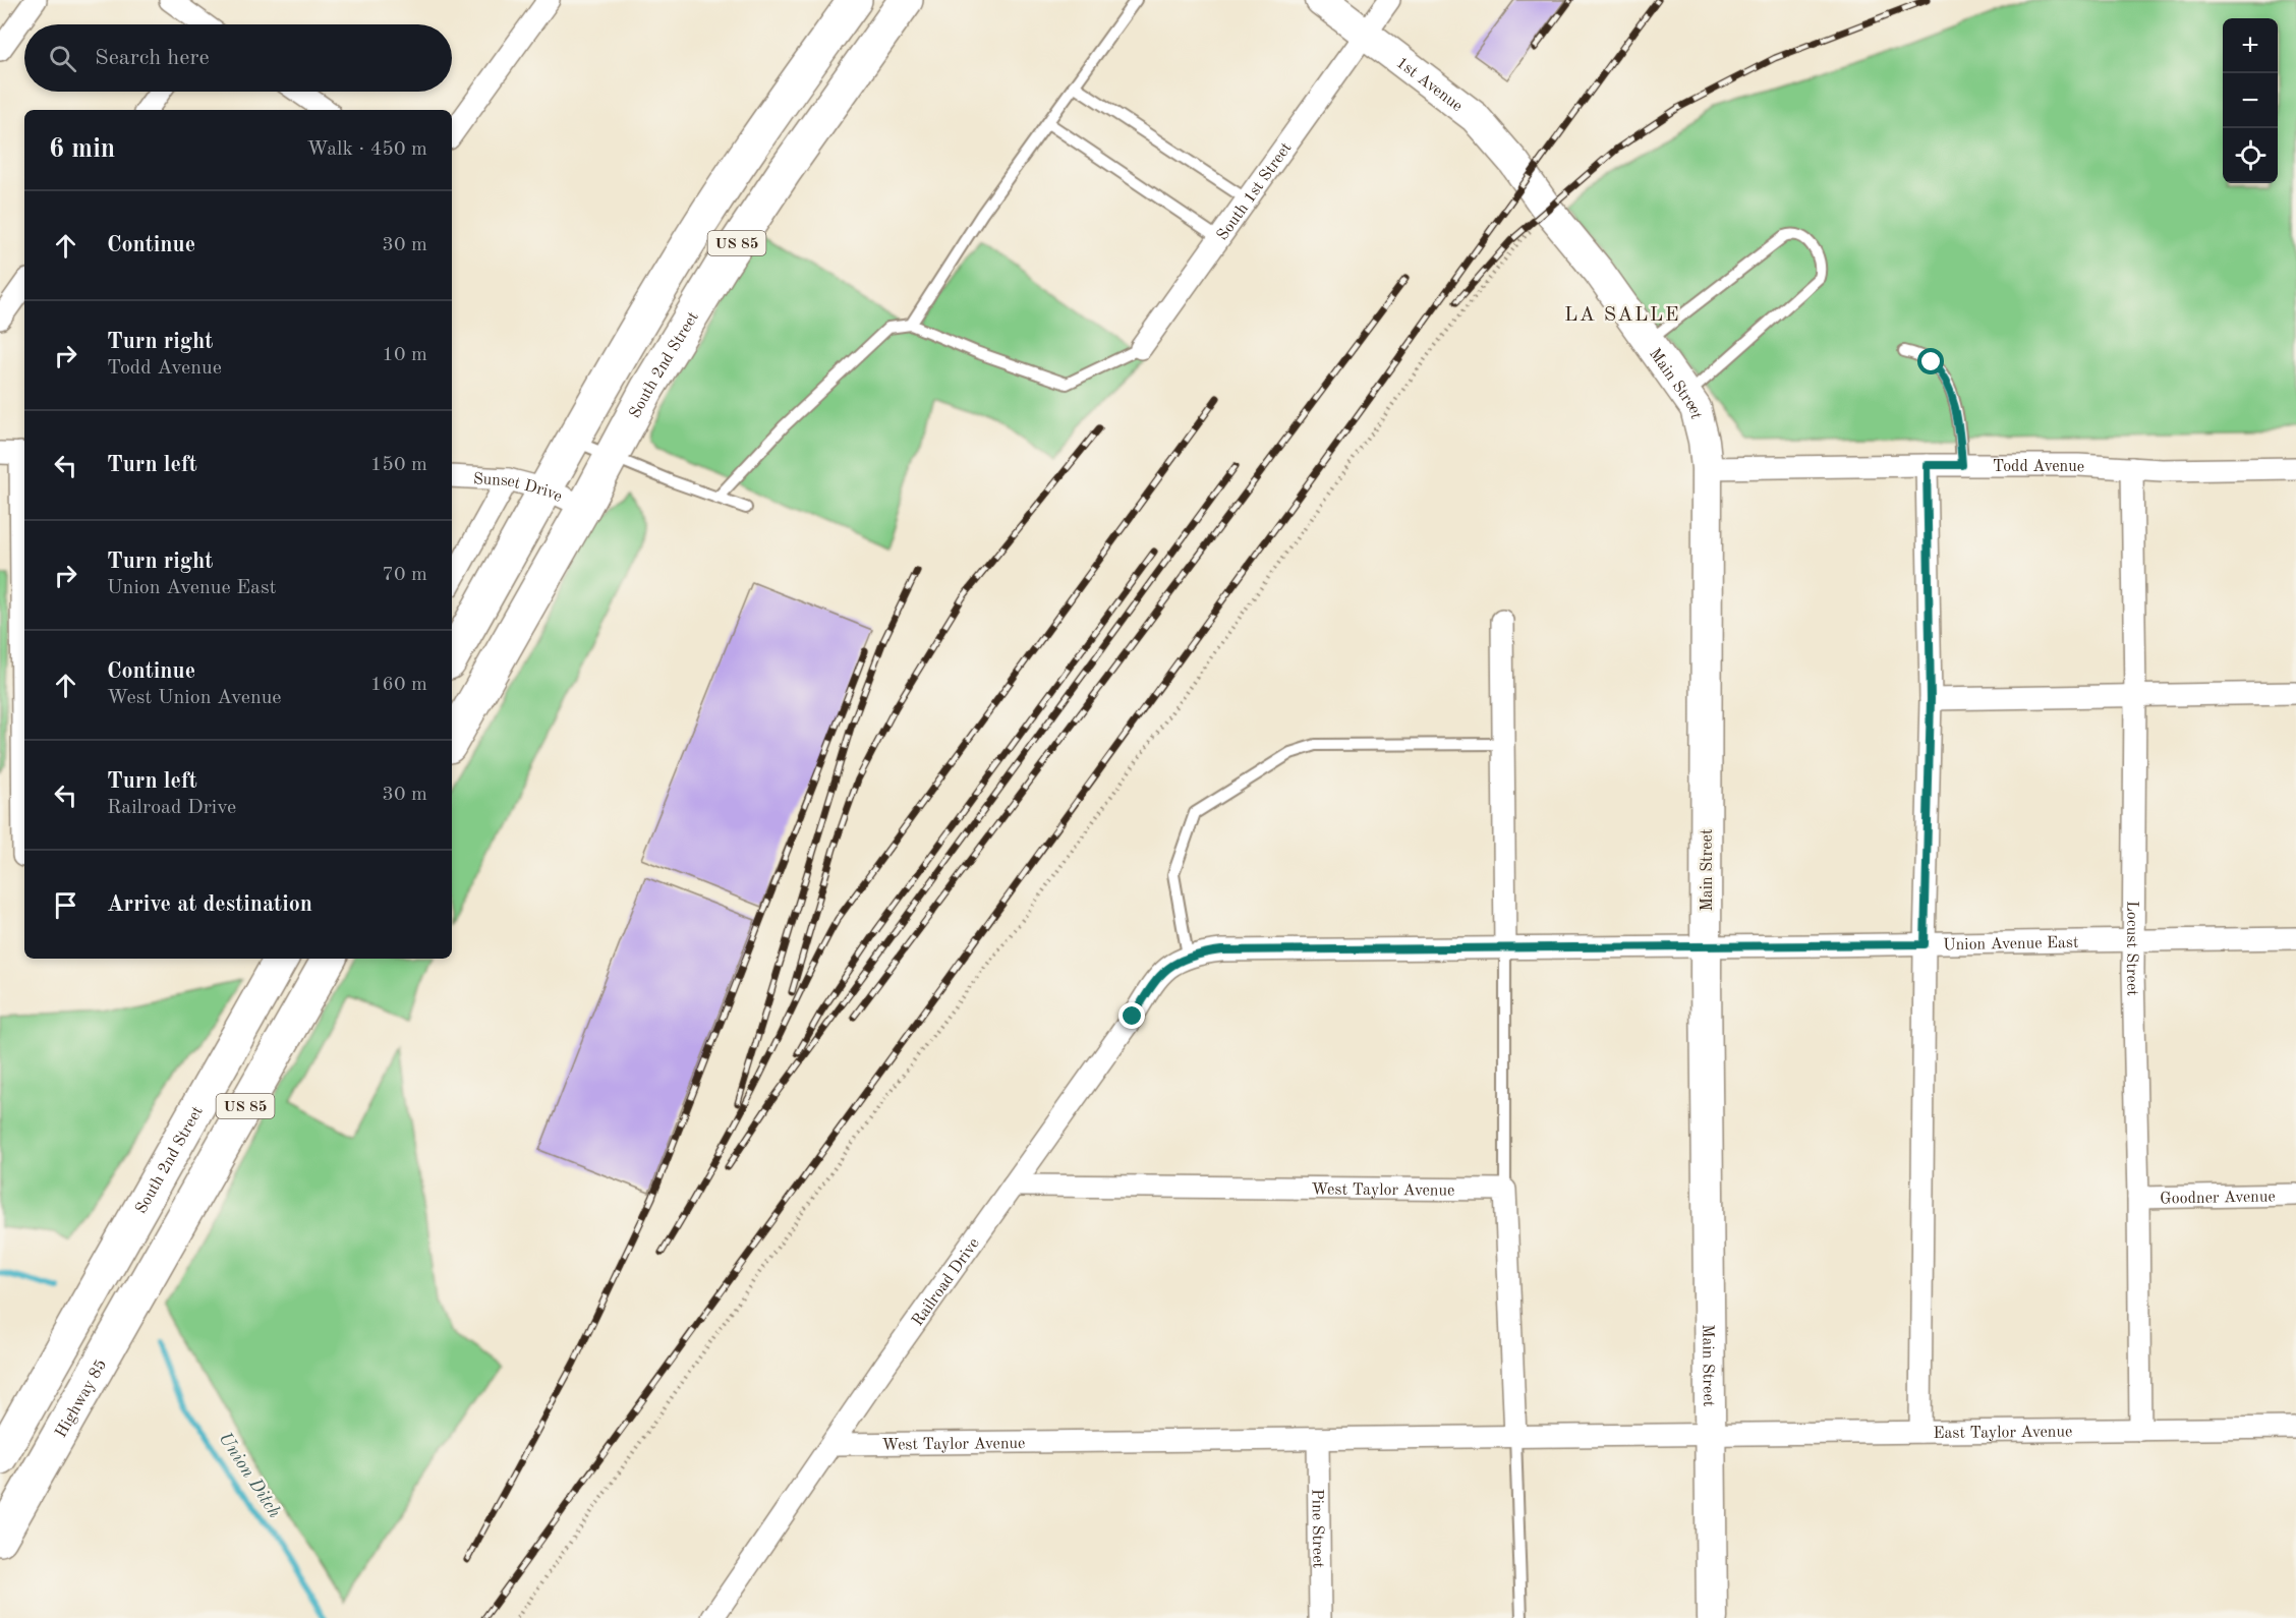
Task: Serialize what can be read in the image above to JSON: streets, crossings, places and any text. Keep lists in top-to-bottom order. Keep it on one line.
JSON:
{"streets":{"highway":["US 85","South 2nd Street","Highway 85"],"street":["1st Avenue","South 1st Street","Main Street","Todd Avenue","Sunset Drive","Union Avenue East","Locust Street","West Taylor Avenue","Goodner Avenue","Railroad Drive","East Taylor Avenue","Pine Street"]},"crossings":[["1st Avenue","South 1st Street"],["1st Avenue","Main Street"],["US 85","Sunset Drive"],["South 2nd Street","Sunset Drive"],["Main Street","Todd Avenue"],["Main Street","Union Avenue East"],["Main Street","West Taylor Avenue"],["Main Street","East Taylor Avenue"],["Todd Avenue","Locust Street"],["Union Avenue East","Locust Street"],["Union Avenue East","Railroad Drive"],["Locust Street","Goodner Avenue"],["Locust Street","East Taylor Avenue"],["West Taylor Avenue","Railroad Drive"],["West Taylor Avenue","East Taylor Avenue"],["West Taylor Avenue","Pine Street"]],"districts":["LA SALLE"],"water":["Union Ditch"],"page":{"map_buttons":["+","−"],"search":"Search here","heading":["6 min","Walk · 450 m"],"list":[["Continue","30 m"],["Turn right","Todd Avenue","10 m"],["Turn left","150 m"],["Turn right","Union Avenue East","70 m"],["Continue","West Union Avenue","160 m"],["Turn left","Railroad Drive","30 m"],"Arrive at destination"]}}
